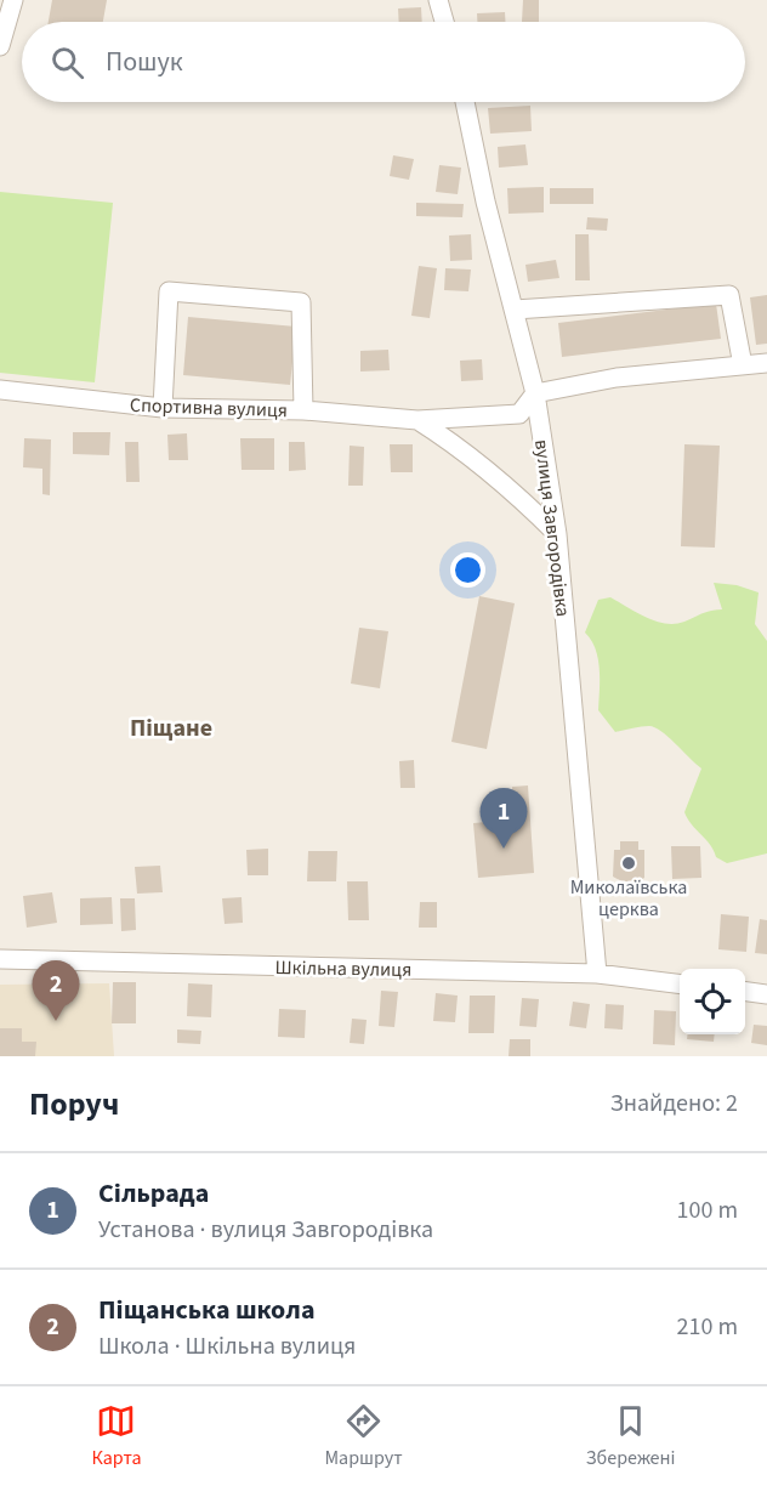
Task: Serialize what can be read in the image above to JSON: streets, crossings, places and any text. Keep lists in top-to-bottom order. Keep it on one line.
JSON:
{"streets":{"street":["Спортивна вулиця","вулиця Завгородівка","Шкільна вулиця"]},"crossings":[["Спортивна вулиця","вулиця Завгородівка"],["вулиця Завгородівка","Шкільна вулиця"]],"districts":["Піщане"],"places":["Миколаївська церква"],"page":{"search":"Пошук","pins":["1","2"],"heading":["Поруч","Знайдено: 2"],"list":[{"mark":"1","name":"Сільрада","note":"Установа · вулиця Завгородівка","value":"100 m"},{"mark":"2","name":"Піщанська школа","note":"Школа · Шкільна вулиця","value":"210 m"}],"nav":["Карта","Маршрут","Збережені"]}}
